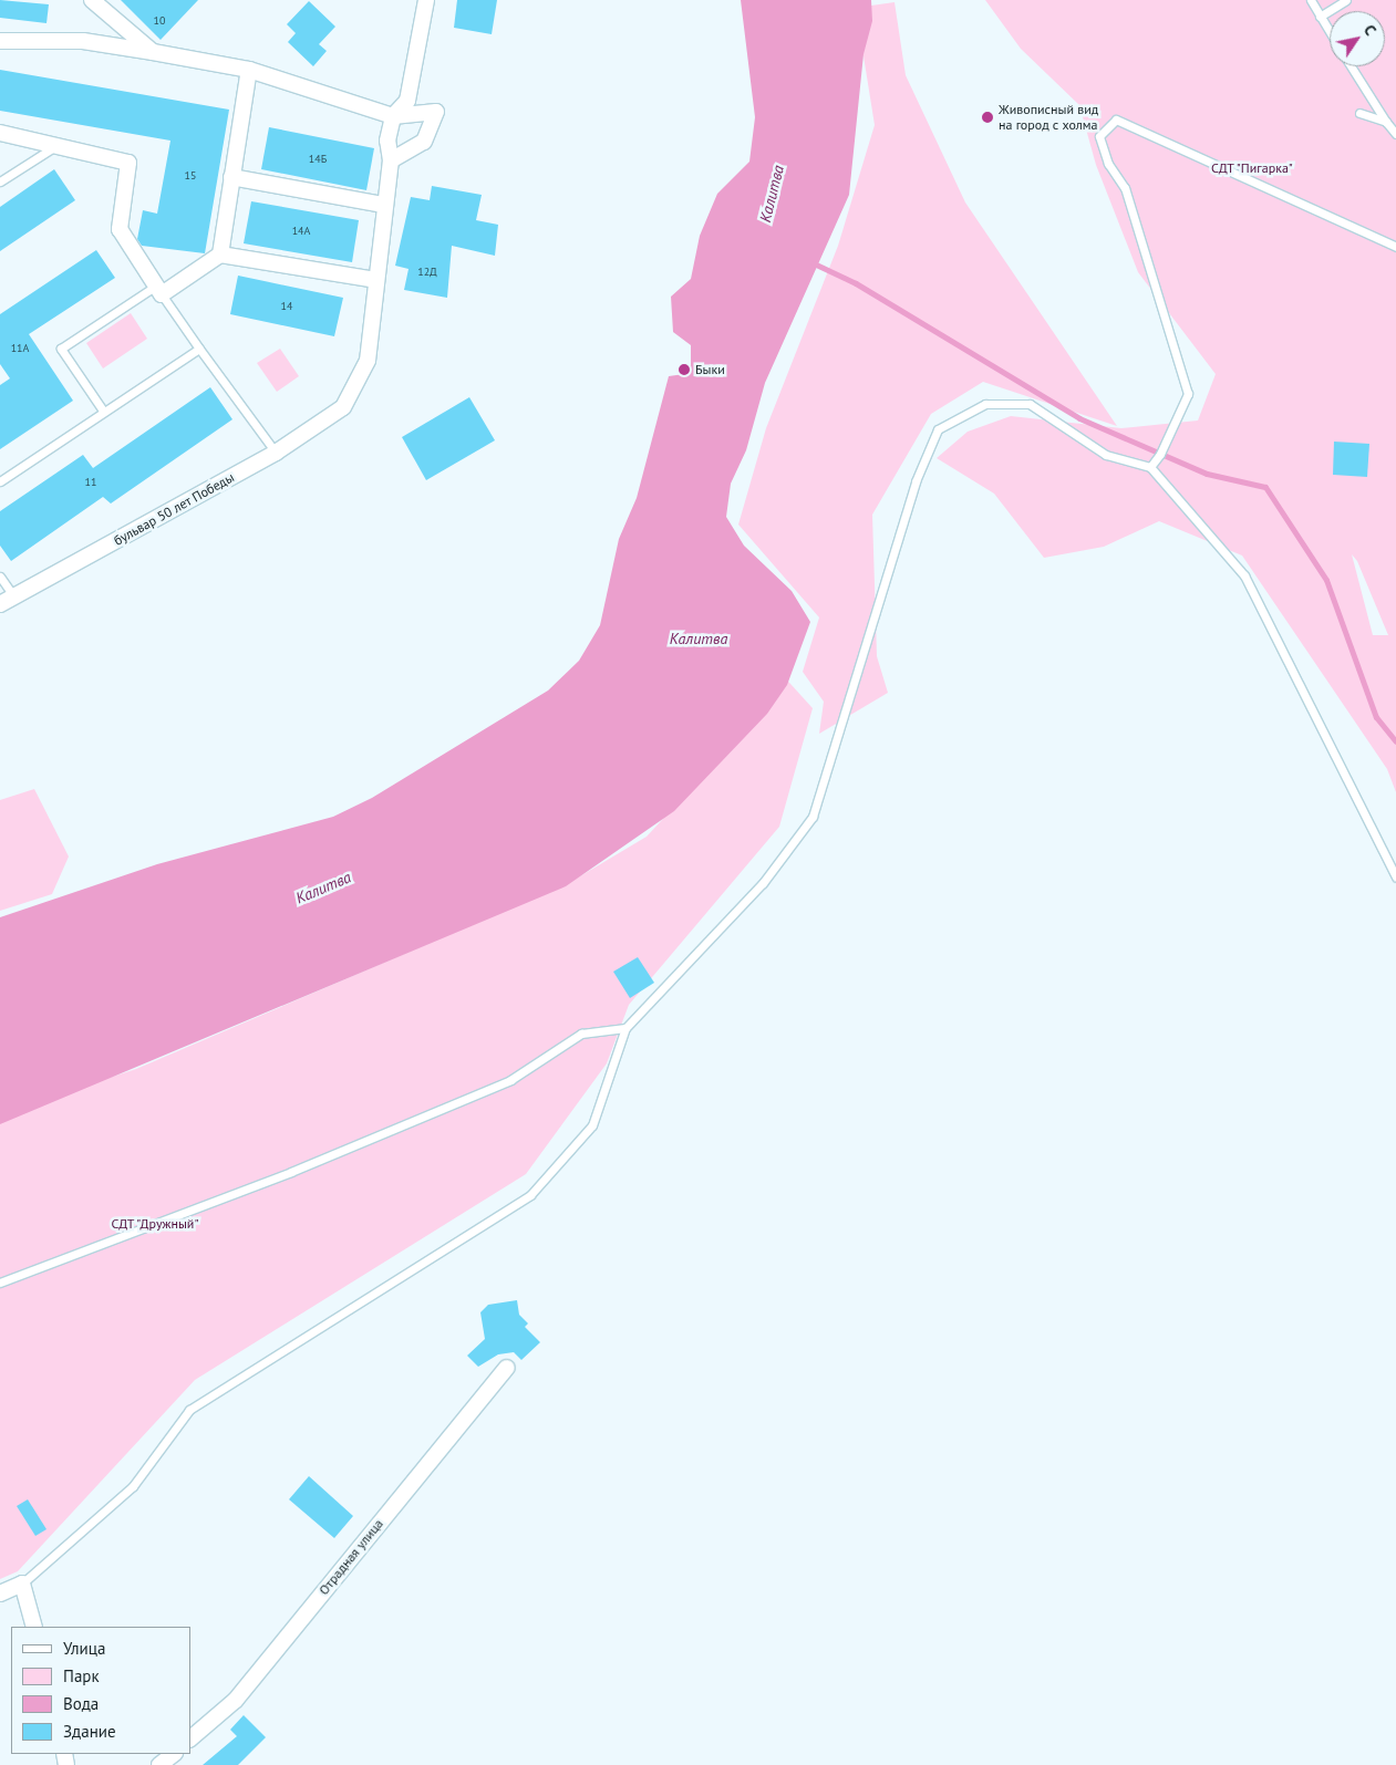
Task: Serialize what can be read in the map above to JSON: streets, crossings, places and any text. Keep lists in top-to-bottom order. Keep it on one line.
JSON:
{"streets":{"street":["бульвар 50 лет Победы","Отрадная улица"]},"water":["Калитва"],"parks":["СДТ \"Пигарка\"","СДТ \"Дружный\""],"places":["Живописный вид на город с холма","Быки"],"house_numbers":["10","14Б","15","14А","12Д","14","11А","11"],"legend":["Улица","Парк","Вода","Здание"],"north":"top right"}
